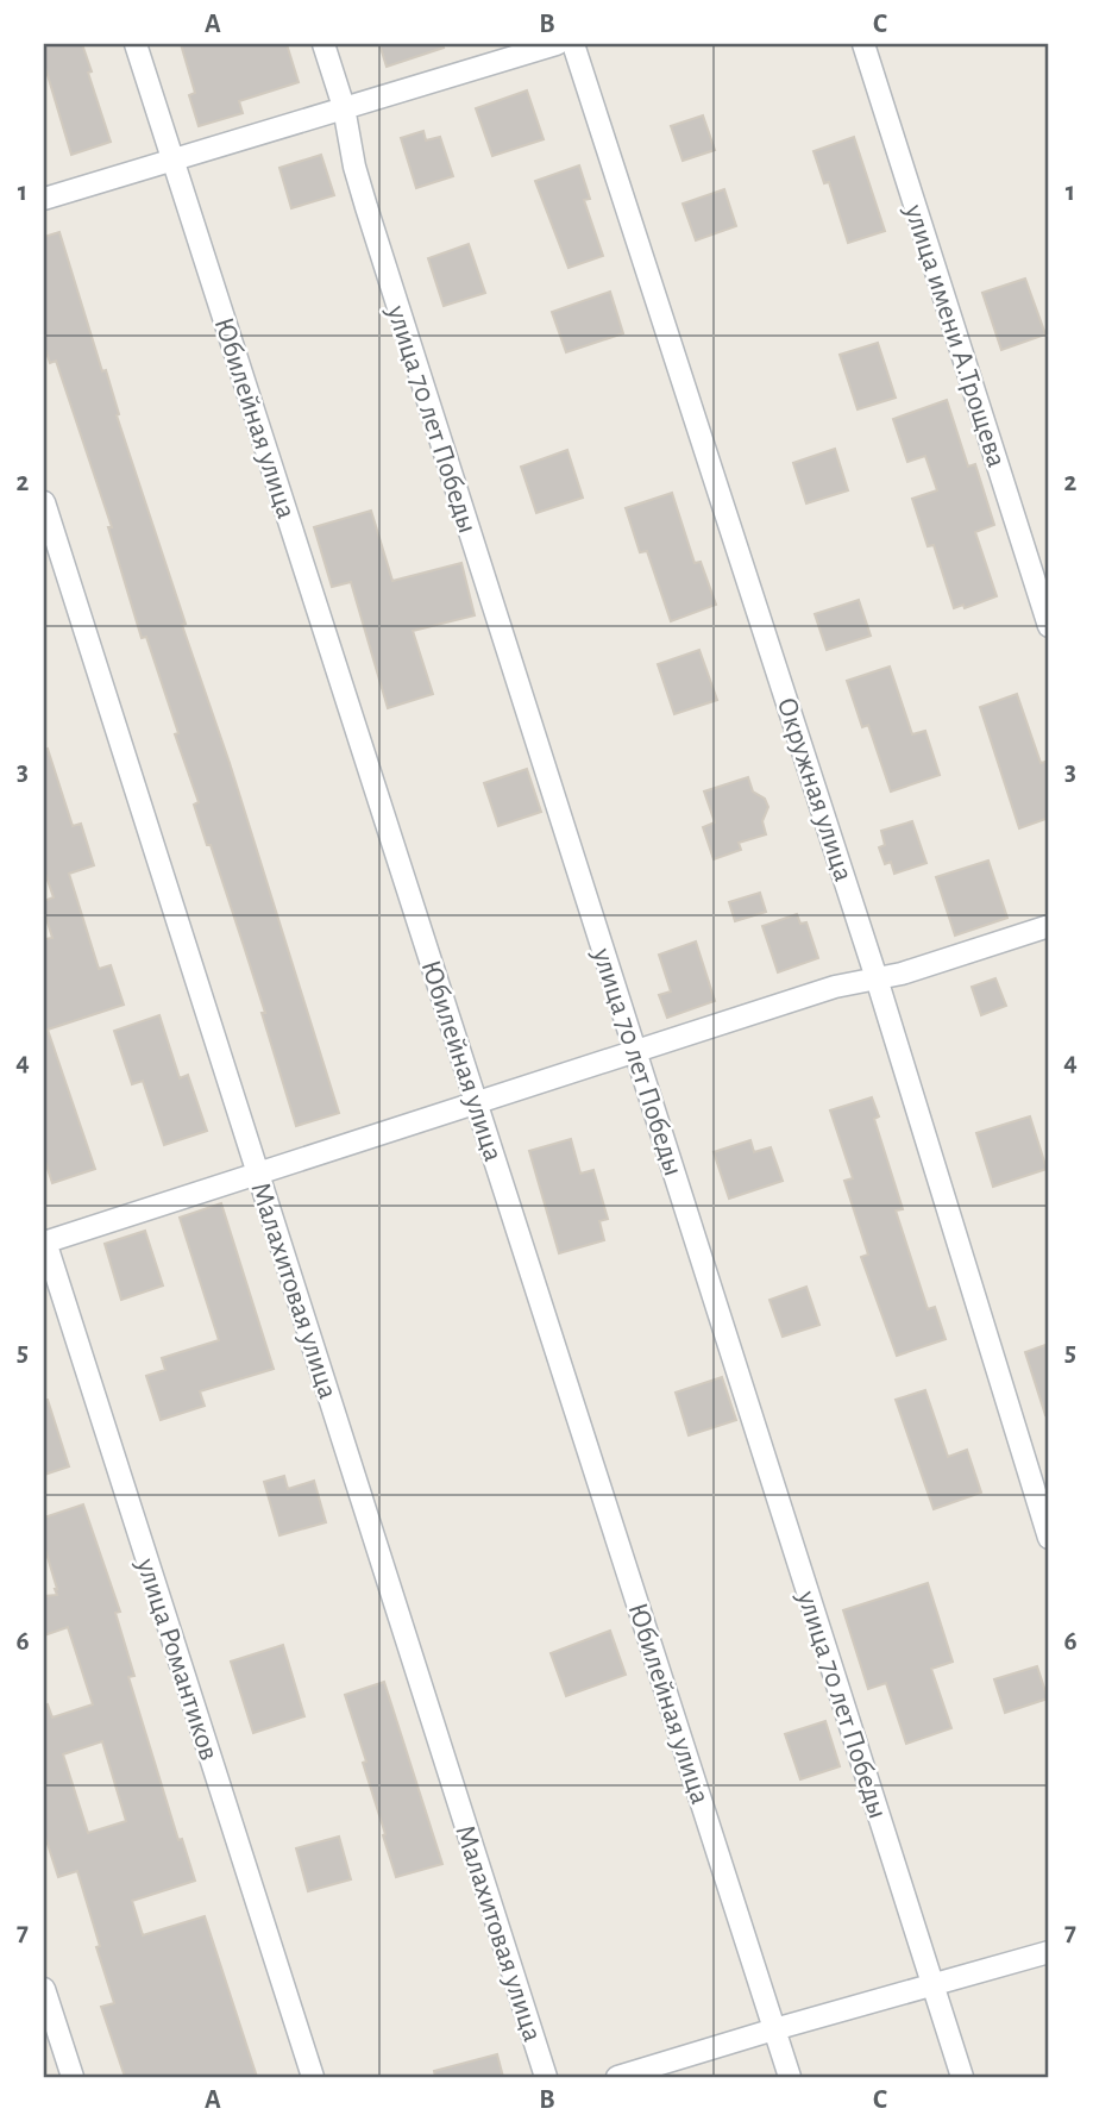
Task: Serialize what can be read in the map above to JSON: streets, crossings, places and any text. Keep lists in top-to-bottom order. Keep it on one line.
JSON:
{"streets":{"street":["улица имени А.Трощева","Юбилейная улица","улица 70 лет Победы","Окружная улица","Малахитовая улица","улица Романтиков"]},"grid":{"columns":["A","B","C"],"rows":["1","2","3","4","5","6","7"]}}
